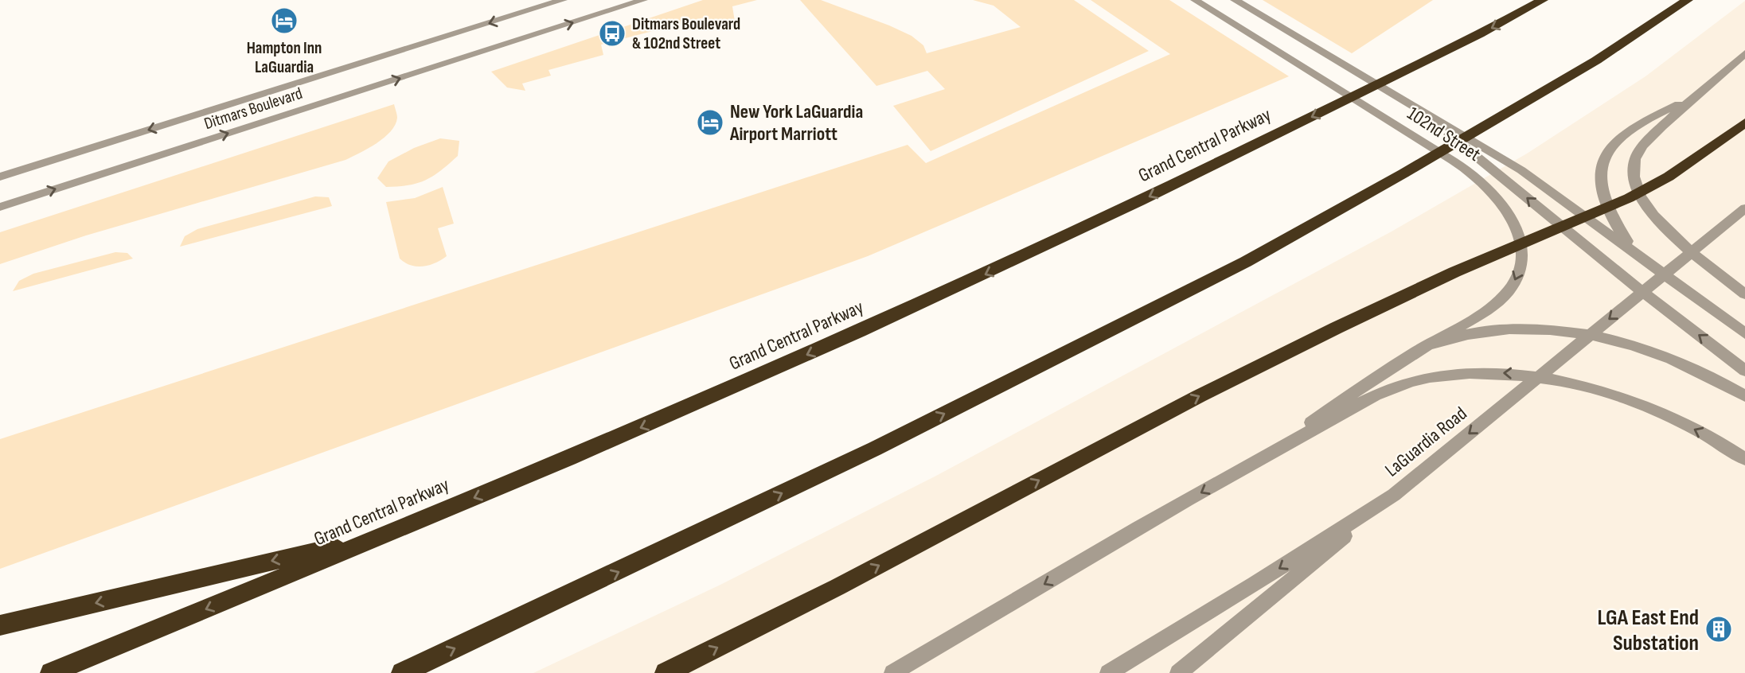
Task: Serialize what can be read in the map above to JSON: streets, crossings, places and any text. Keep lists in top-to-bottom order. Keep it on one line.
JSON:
{"streets":{"highway":["Grand Central Parkway"],"street":["Ditmars Boulevard","102nd Street","LaGuardia Road"]},"places":{"hotel":["Hampton Inn LaGuardia","New York LaGuardia Airport Marriott"],"bus stop":["Ditmars Boulevard & 102nd Street"],"building":["LGA East End Substation"]}}
